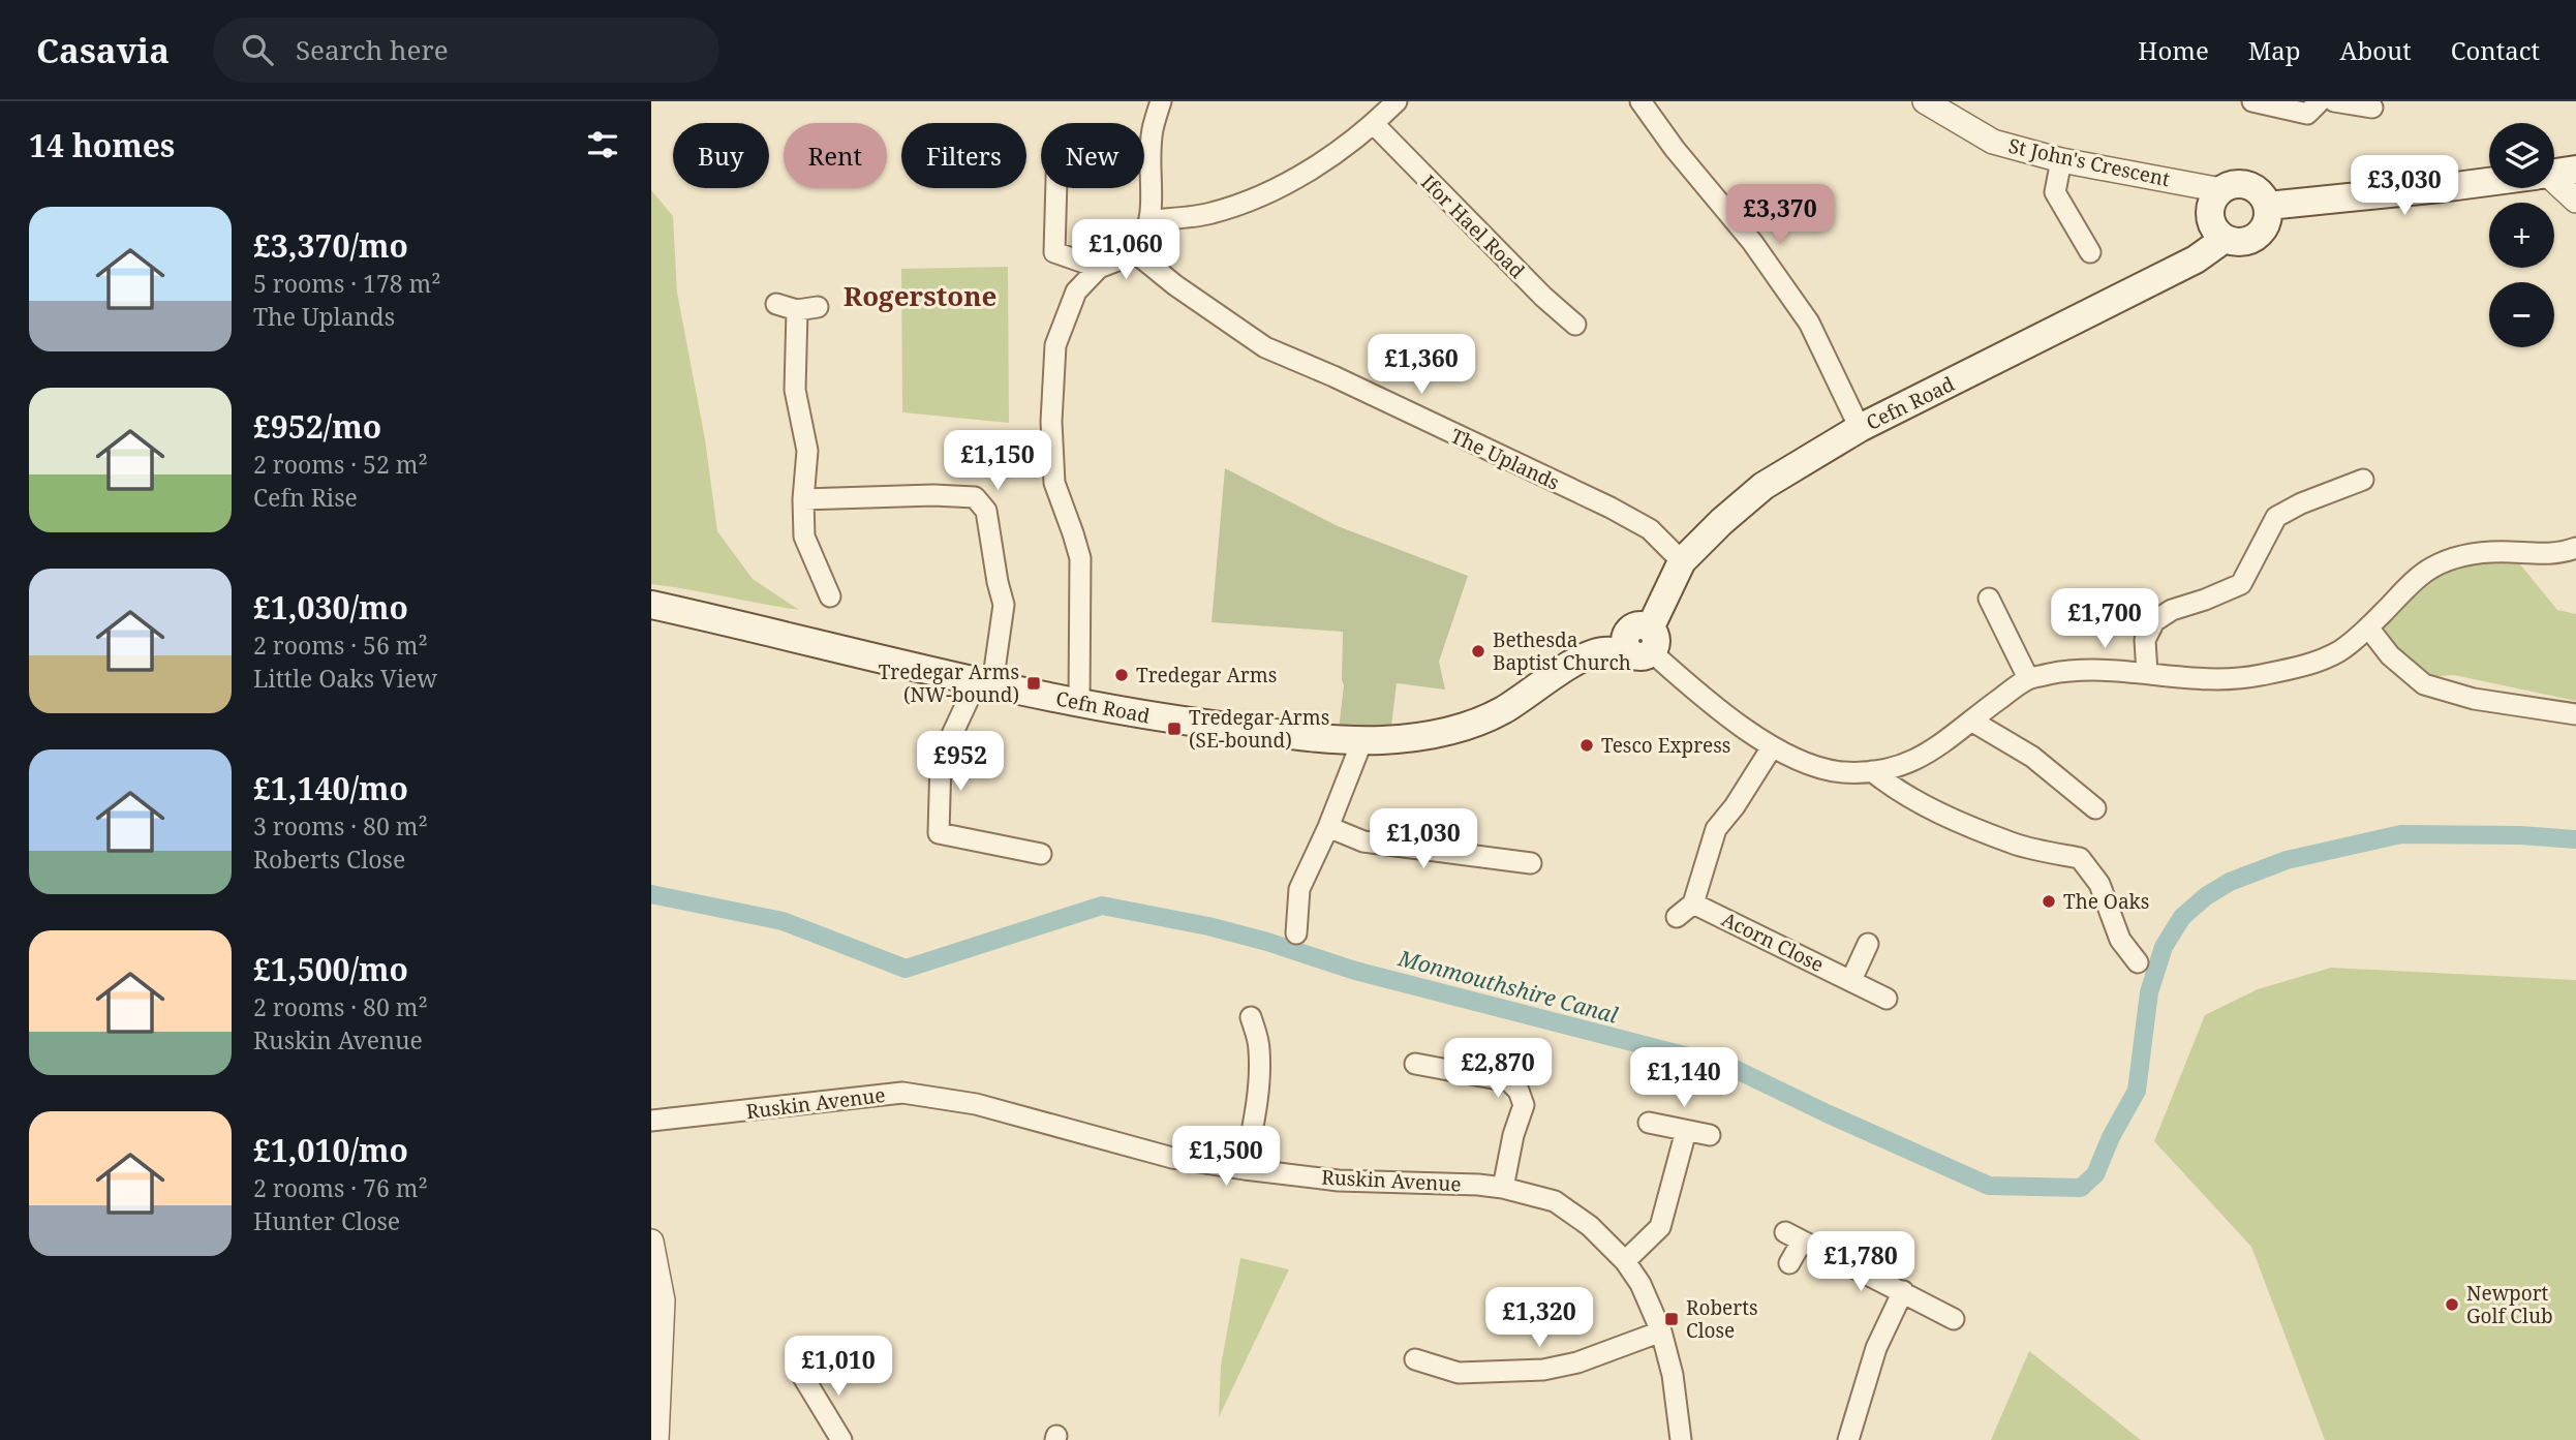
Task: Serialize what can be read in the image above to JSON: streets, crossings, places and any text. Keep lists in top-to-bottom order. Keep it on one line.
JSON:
{"streets":{"main road":["Cefn Road"],"street":["St John's Crescent","Ifor Hael Road","The Uplands","Acorn Close","Ruskin Avenue"]},"crossings":[["St John's Crescent","Cefn Road"],["Cefn Road","The Uplands"]],"districts":["Rogerstone"],"water":["Monmouthshire Canal"],"places":{"other":["Bethesda Baptist Church","Tredegar Arms","Tesco Express","The Oaks","Newport Golf Club"],"transit":["Tredegar Arms (NW-bound)","Tredegar Arms (SE-bound)","Roberts Close"]},"page":{"header":"Casavia","search":"Search here","nav":["Home","Map","About","Contact"],"heading":"14 homes","map_buttons":["+","−"],"chip":["Buy","Rent","Filters","New"],"price":["£3,030","£3,370","£1,060","£1,360","£1,150","£1,700","£952","£1,030","£2,870","£1,140","£1,500","£1,780","£1,320","£1,010"],"list":[{"name":"£3,370/mo","note":"5 rooms · 178 m² · The Uplands"},{"name":"£952/mo","note":"2 rooms · 52 m² · Cefn Rise"},{"name":"£1,030/mo","note":"2 rooms · 56 m² · Little Oaks View"},{"name":"£1,140/mo","note":"3 rooms · 80 m² · Roberts Close"},{"name":"£1,500/mo","note":"2 rooms · 80 m² · Ruskin Avenue"},{"name":"£1,010/mo","note":"2 rooms · 76 m² · Hunter Close"}]}}
